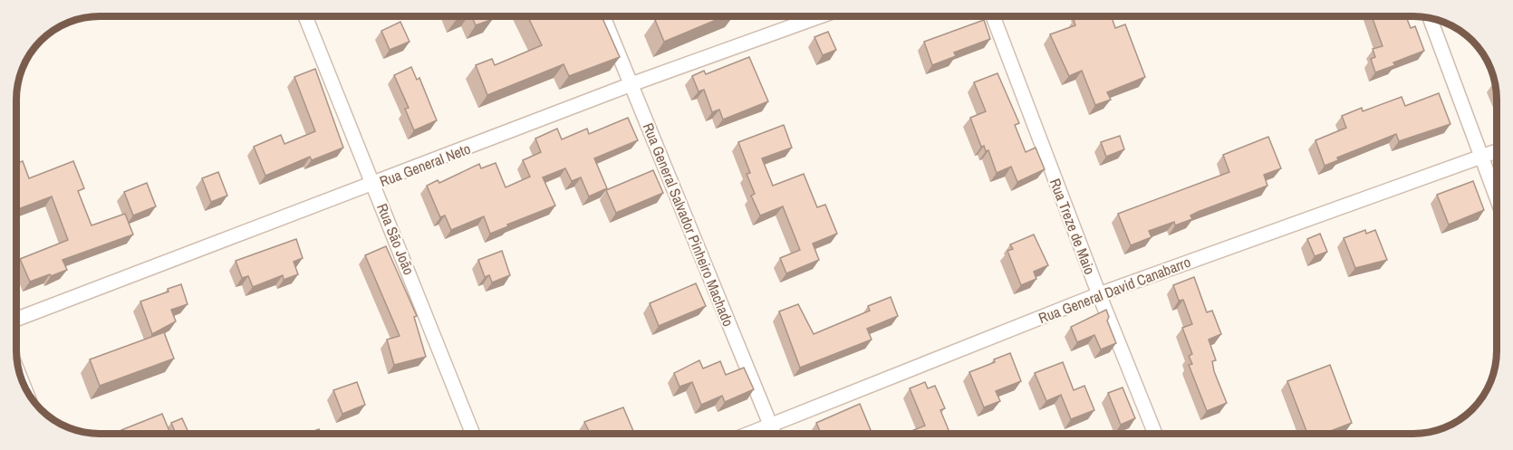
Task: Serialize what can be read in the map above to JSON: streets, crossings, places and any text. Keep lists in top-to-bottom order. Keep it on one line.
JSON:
{"streets":{"street":["Rua General Neto","Rua General Salvador Pinheiro Machado","Rua Treze de Maio","Rua São João","Rua General David Canabarro"]},"crossings":[["Rua General Neto","Rua General Salvador Pinheiro Machado"],["Rua General Neto","Rua São João"],["Rua General Salvador Pinheiro Machado","Rua General David Canabarro"],["Rua Treze de Maio","Rua General David Canabarro"]]}
